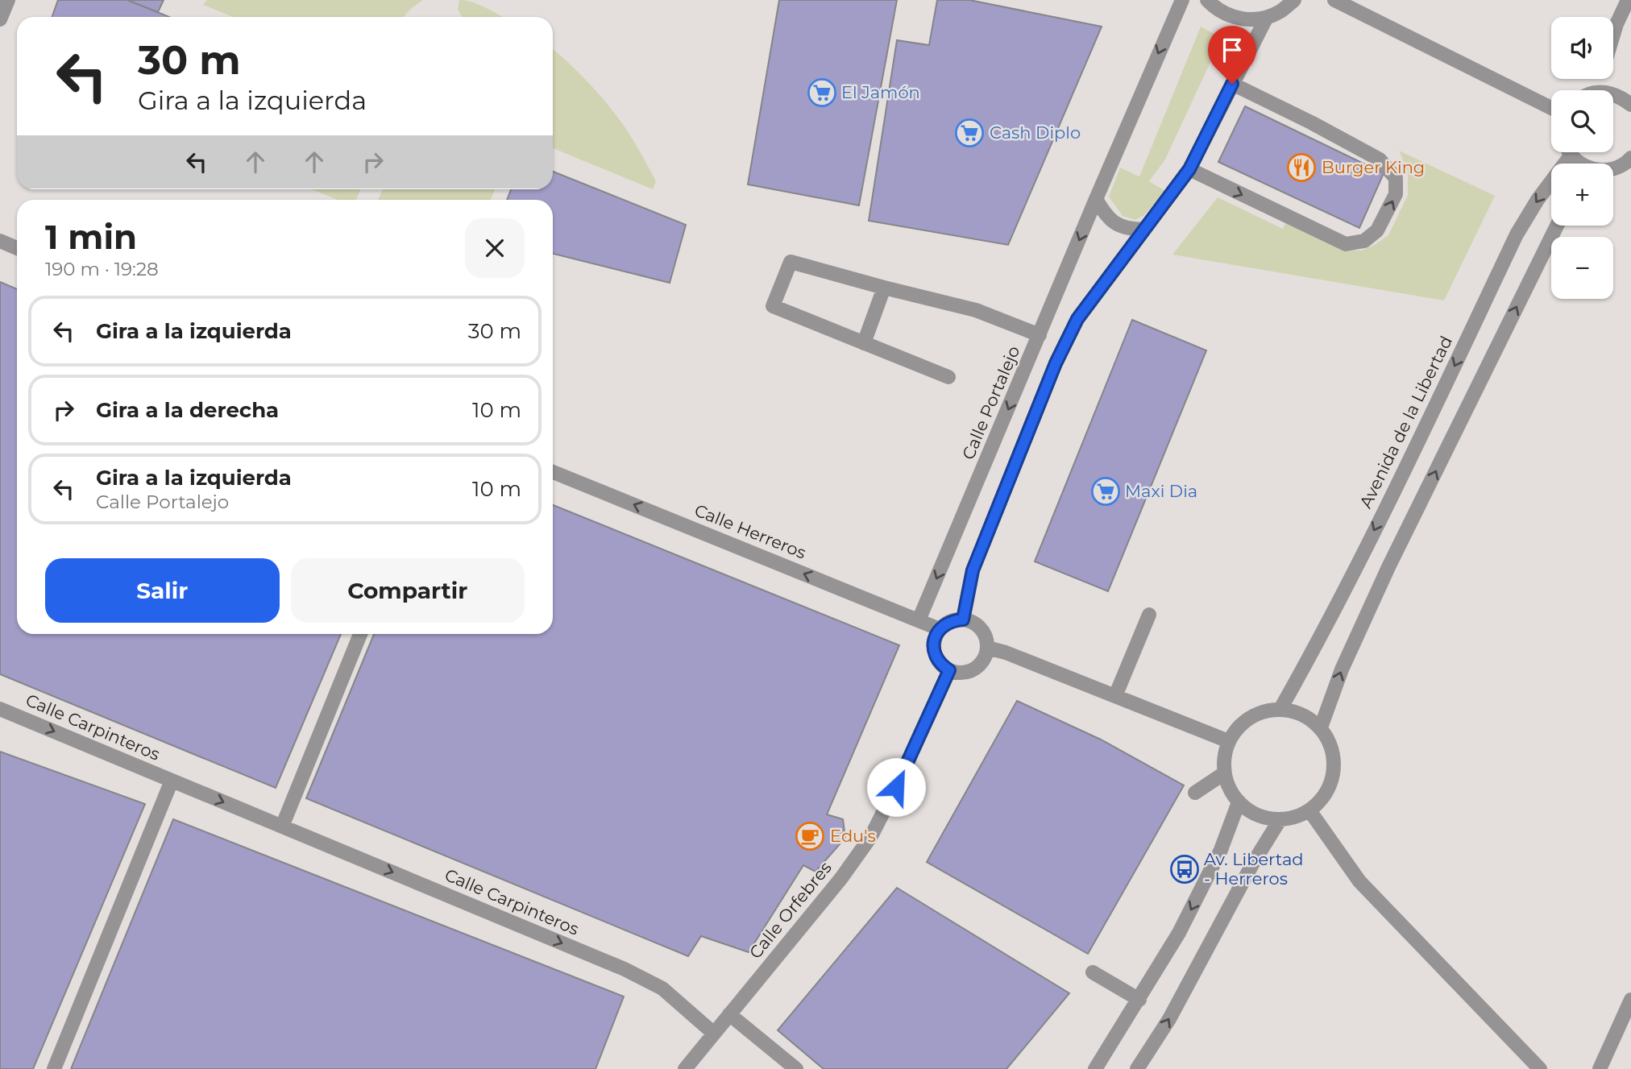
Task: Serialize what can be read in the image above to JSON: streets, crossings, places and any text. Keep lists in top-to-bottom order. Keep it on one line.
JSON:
{"streets":{"street":["Calle Portalejo","Avenida de la Libertad","Calle Herreros","Calle Carpinteros","Calle Orfebres"]},"crossings":[["Calle Portalejo","Calle Herreros"],["Calle Herreros","Calle Orfebres"],["Calle Carpinteros","Calle Orfebres"]],"one_way":["Calle Herreros","Calle Carpinteros"],"places":{"supermarket":["El Jamón","Cash Diplo","Maxi Dia"],"restaurant":["Burger King"],"cafe":["Edu's"],"bus stop":["Av. Libertad - Herreros"]},"page":{"map_buttons":["+","−"],"turn":["30 m","Gira a la izquierda"],"heading":["1 min","190 m · 19:28"],"list":[{"name":"Gira a la izquierda","value":"30 m"},{"name":"Gira a la derecha","value":"10 m"},{"name":"Gira a la izquierda","note":"Calle Portalejo","value":"10 m"}],"buttons":["Salir","Compartir"]}}
